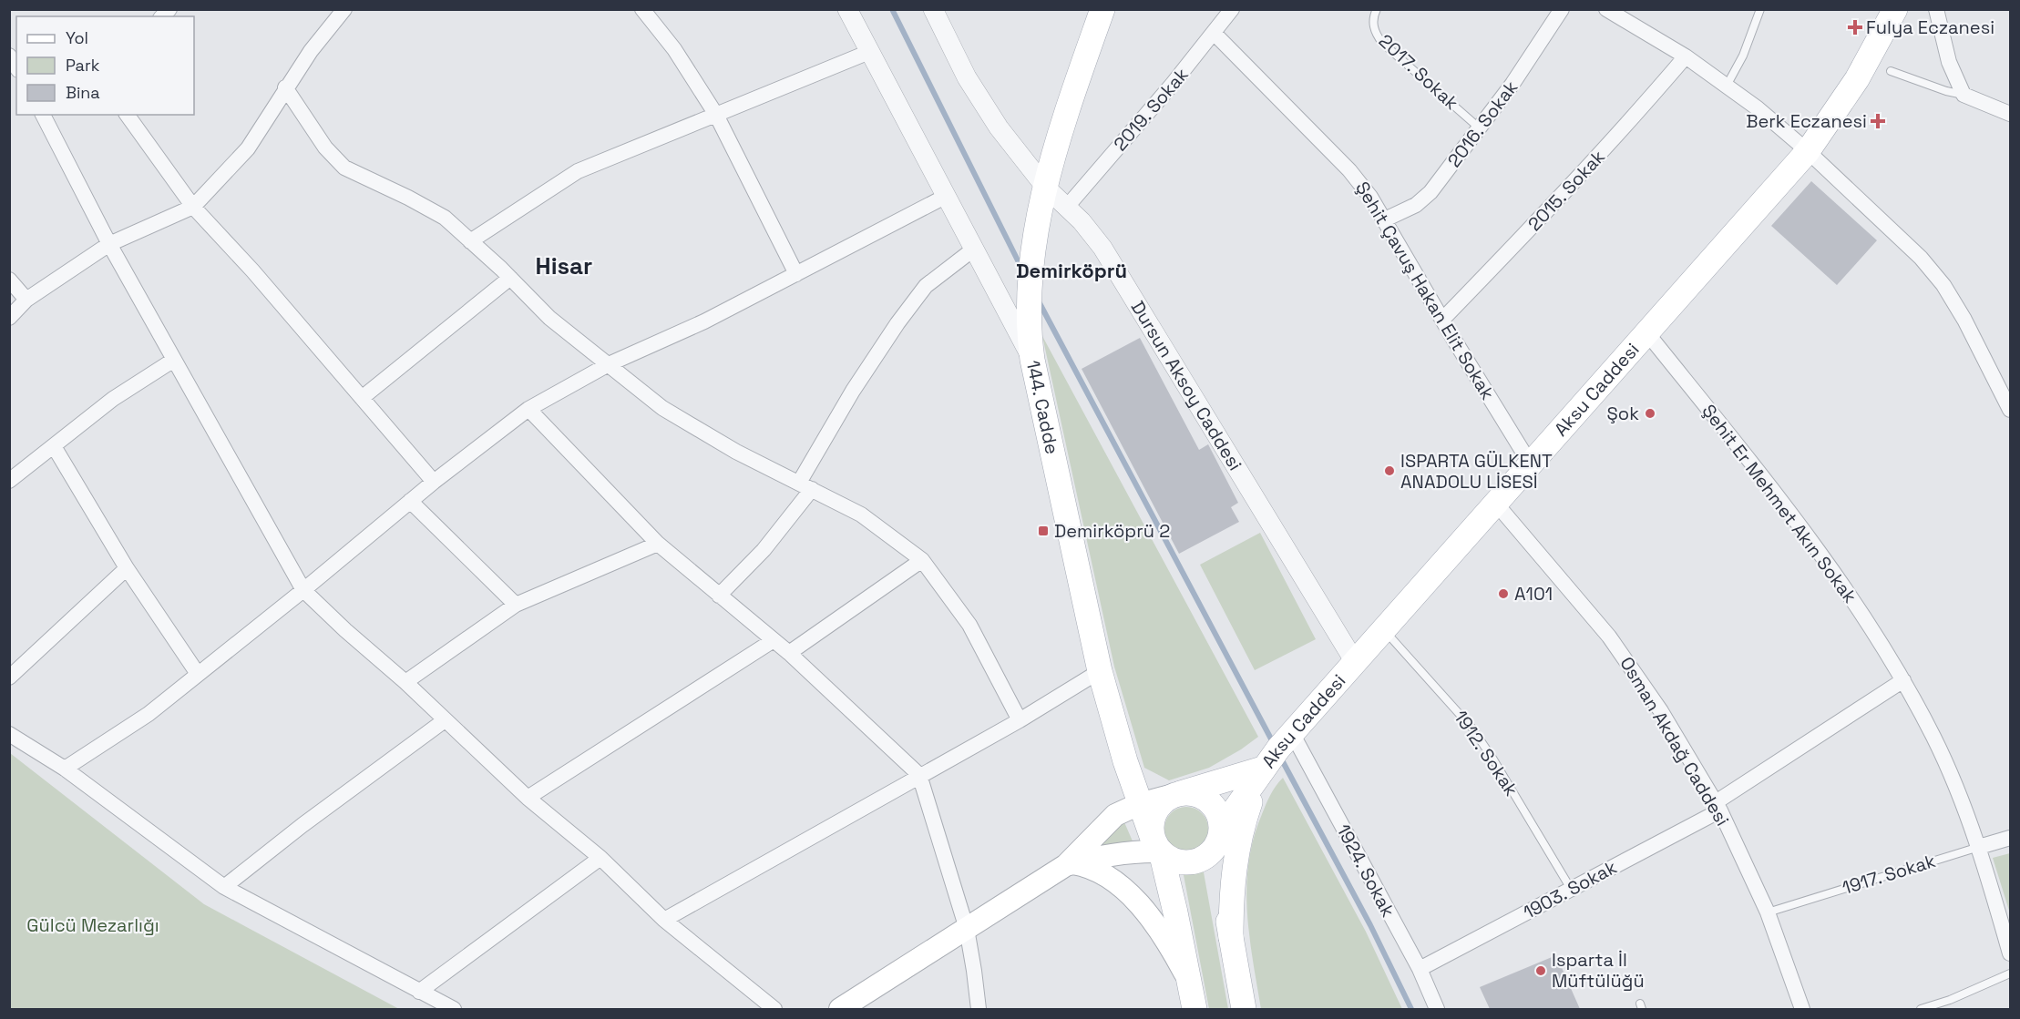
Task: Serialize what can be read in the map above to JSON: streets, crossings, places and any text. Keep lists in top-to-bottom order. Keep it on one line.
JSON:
{"streets":{"main road":["Aksu Caddesi","144. Cadde"],"street":["2019. Sokak","2016. Sokak","2015. Sokak","Şehit Çavuş Hakan Elit Sokak","Dursun Aksoy Caddesi","Şehit Er Mehmet Akın Sokak","Osman Akdağ Caddesi","1924. Sokak","1917. Sokak","1903. Sokak"],"lane":["2017. Sokak","1912. Sokak"]},"crossings":[["2017. Sokak","2016. Sokak"],["2019. Sokak","Şehit Çavuş Hakan Elit Sokak"],["2019. Sokak","Dursun Aksoy Caddesi"],["2016. Sokak","Şehit Çavuş Hakan Elit Sokak"],["2015. Sokak","Şehit Çavuş Hakan Elit Sokak"],["Şehit Çavuş Hakan Elit Sokak","Aksu Caddesi"],["Dursun Aksoy Caddesi","Aksu Caddesi"],["Aksu Caddesi","144. Cadde"],["Aksu Caddesi","Şehit Er Mehmet Akın Sokak"],["Aksu Caddesi","Osman Akdağ Caddesi"],["Aksu Caddesi","1912. Sokak"],["Aksu Caddesi","1924. Sokak"],["Şehit Er Mehmet Akın Sokak","1917. Sokak"],["Şehit Er Mehmet Akın Sokak","1903. Sokak"],["Osman Akdağ Caddesi","1917. Sokak"],["Osman Akdağ Caddesi","1903. Sokak"],["1912. Sokak","1903. Sokak"],["1924. Sokak","1903. Sokak"]],"districts":["Hisar","Demirköprü"],"parks":["Gülcü Mezarlığı"],"places":{"health":["Fulya Eczanesi","Berk Eczanesi"],"other":["Şok","ISPARTA GÜLKENT ANADOLU LİSESİ","A101","Isparta İl Müftülüğü"],"transit":["Demirköprü 2"]},"legend":["Yol","Park","Bina"]}
